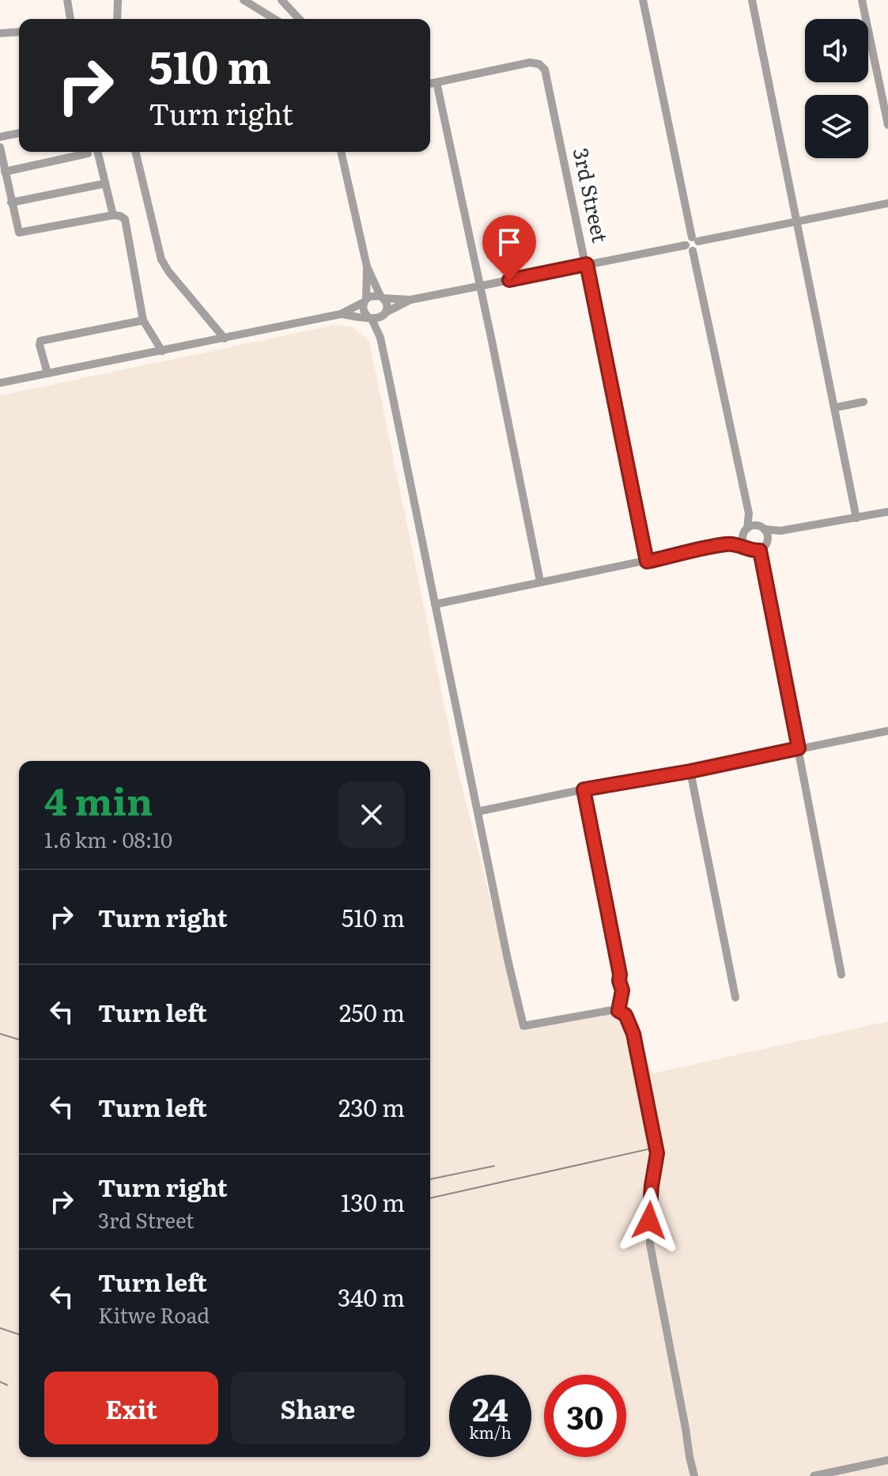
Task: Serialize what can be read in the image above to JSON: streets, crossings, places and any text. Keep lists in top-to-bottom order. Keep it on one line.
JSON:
{"streets":{"street":["3rd Street"]},"page":{"turn":["510 m","Turn right"],"heading":["4 min","1.6 km · 08:10"],"list":[{"name":"Turn right","value":"510 m"},{"name":"Turn left","value":"250 m"},{"name":"Turn left","value":"230 m"},{"name":"Turn right","note":"3rd Street","value":"130 m"},{"name":"Turn left","note":"Kitwe Road","value":"340 m"}],"buttons":["Exit","Share"],"speed":"24 km/h","limit":"30"}}
